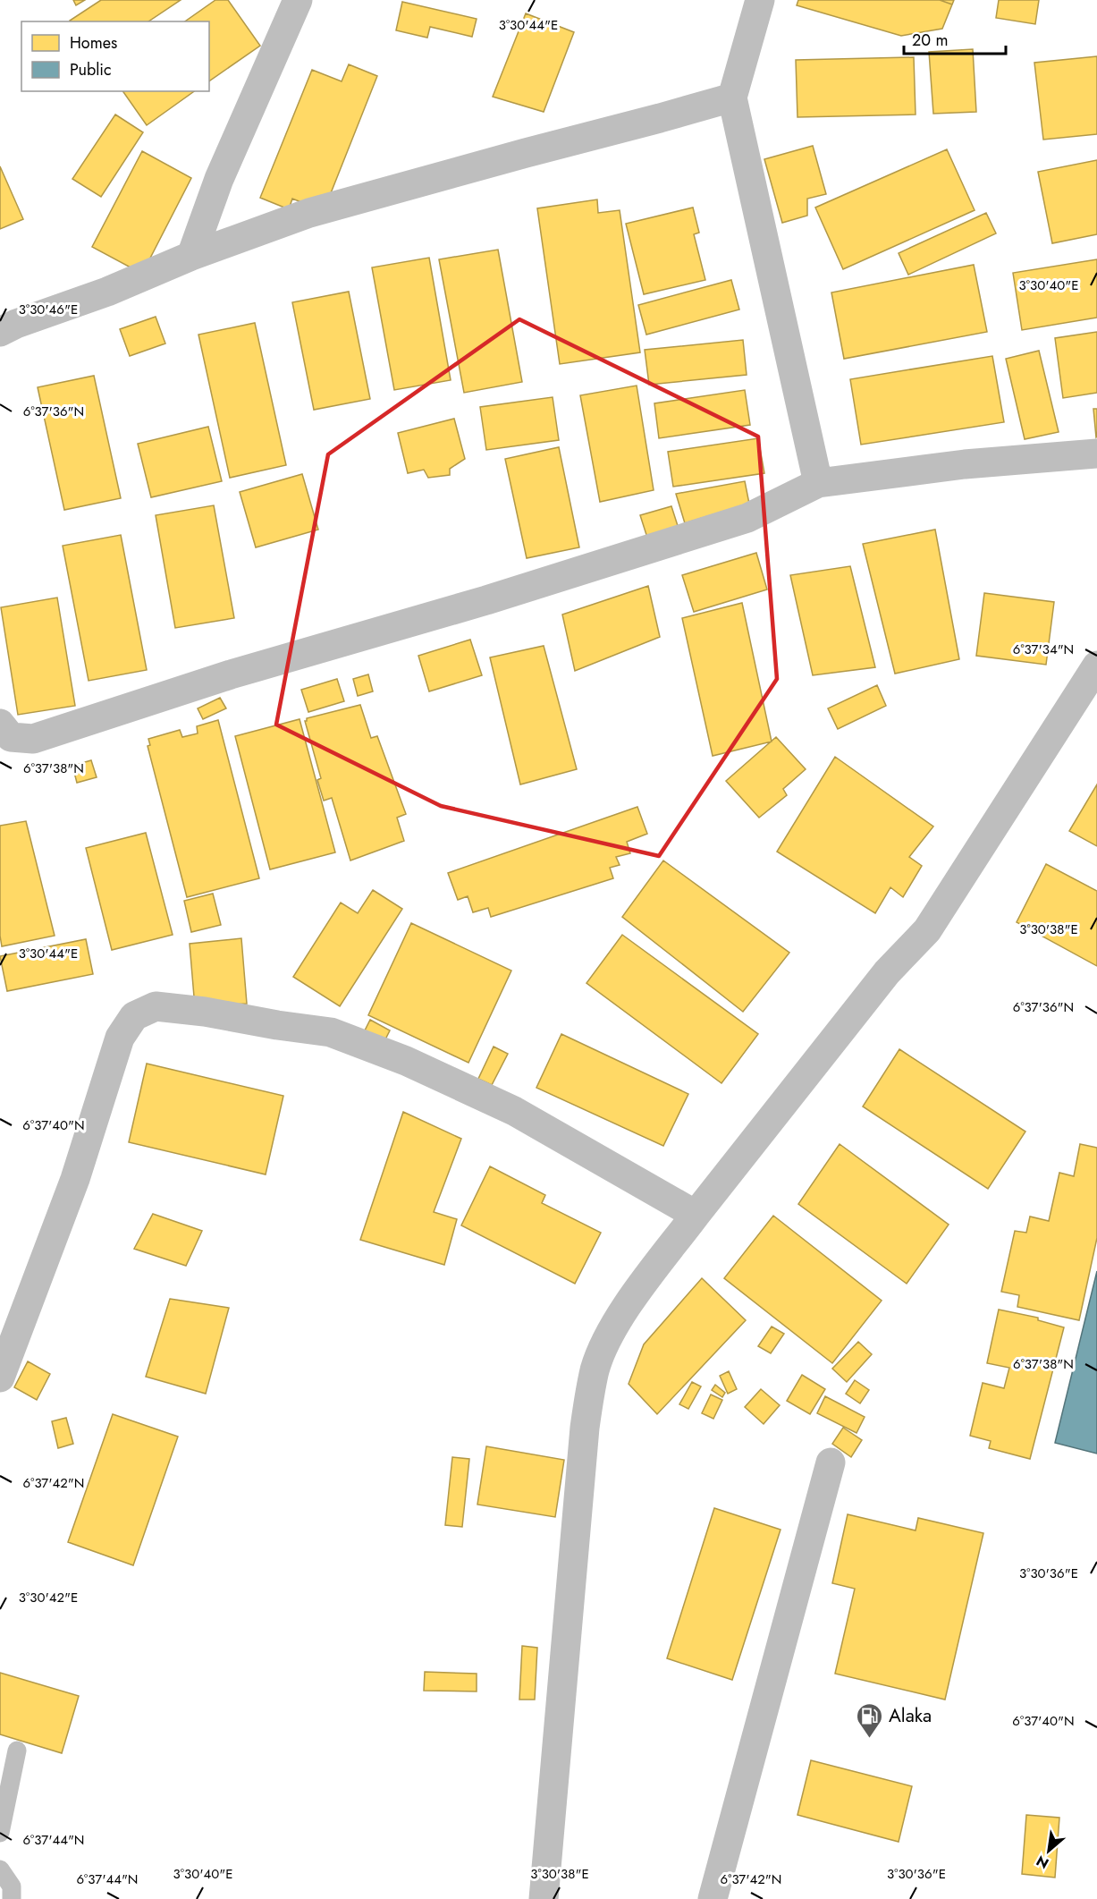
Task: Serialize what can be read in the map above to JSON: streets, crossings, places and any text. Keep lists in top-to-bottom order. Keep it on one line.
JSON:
{"places":{"fuel station":["Alaka"]},"legend":["Homes","Public"],"scale_bar":"20 m","north":"bottom left","coordinates":["3°30'44\"E","3°30'40\"E","3°30'46\"E","6°37'36\"N","6°37'34\"N","6°37'38\"N","3°30'38\"E","6°37'40\"N","6°37'42\"N","3°30'36\"E","3°30'42\"E","6°37'44\"N"]}
